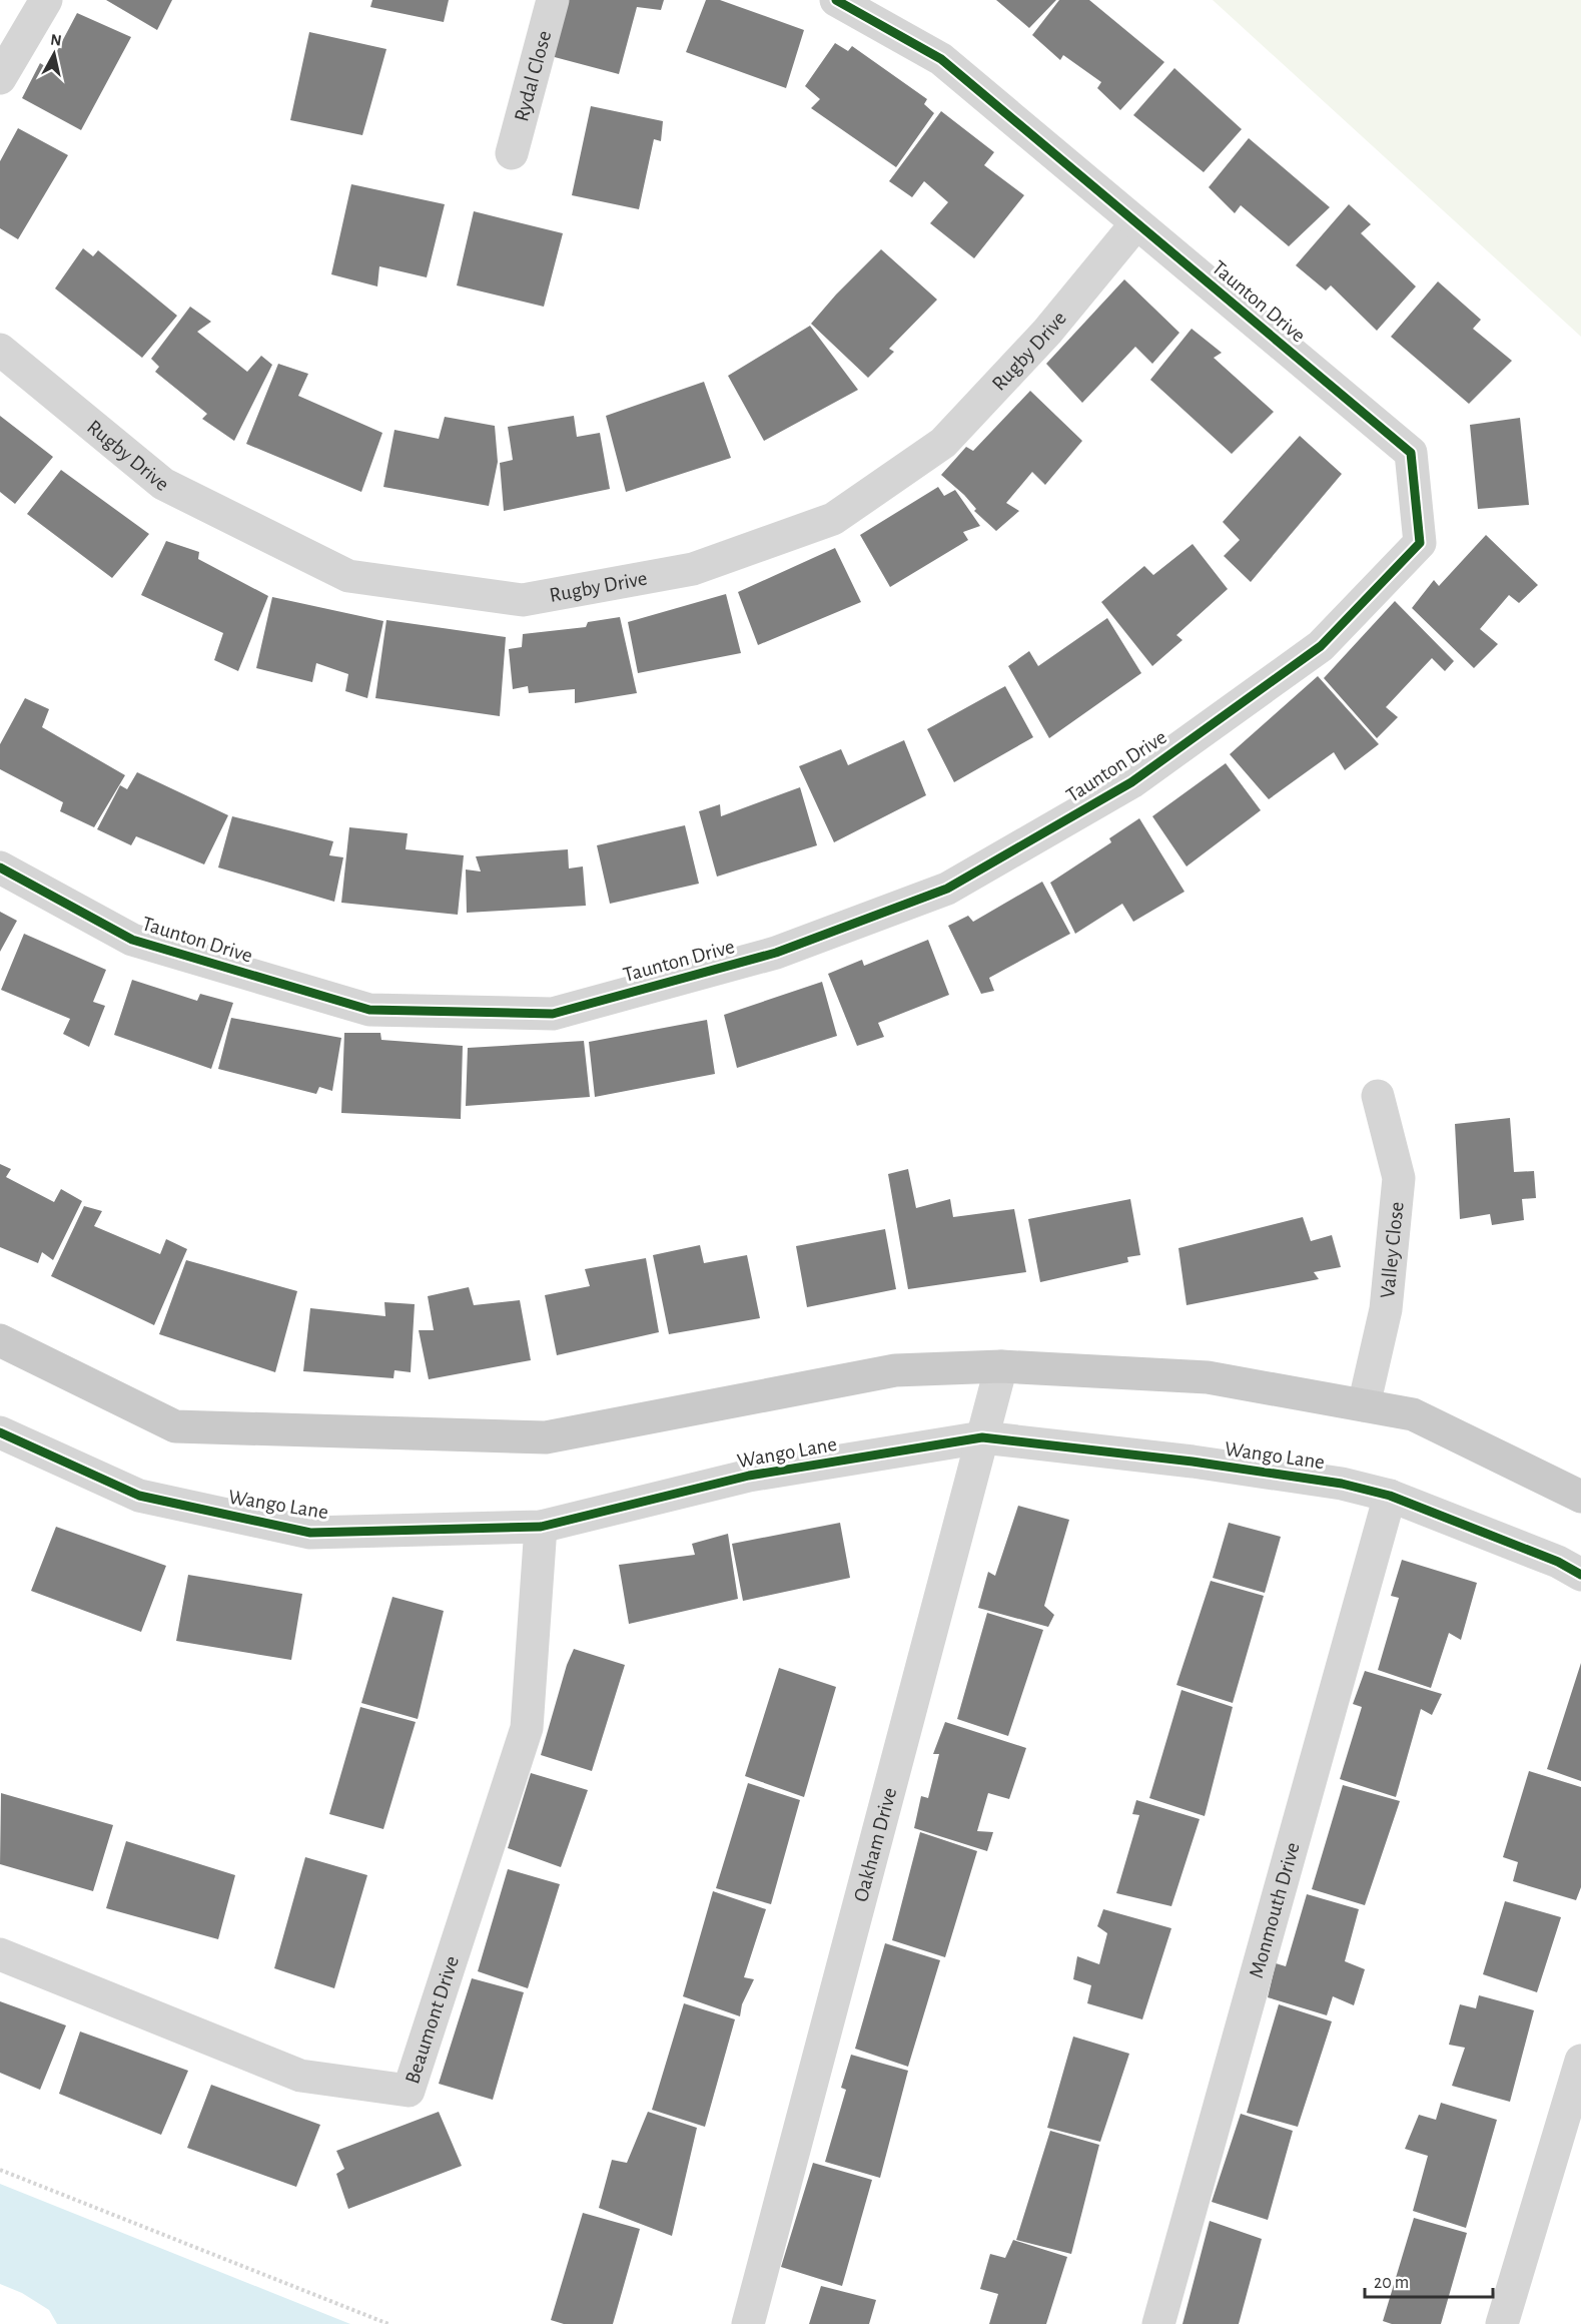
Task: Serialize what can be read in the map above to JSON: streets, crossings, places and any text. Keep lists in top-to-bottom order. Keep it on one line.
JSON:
{"streets":{"street":["Rydal Close","Taunton Drive","Rugby Drive","Valley Close","Wango Lane","Oakham Drive","Monmouth Drive","Beaumont Drive"]},"crossings":[["Taunton Drive","Rugby Drive"],["Wango Lane","Oakham Drive"],["Wango Lane","Monmouth Drive"],["Wango Lane","Beaumont Drive"]],"scale_bar":"20 m","north":"top"}
